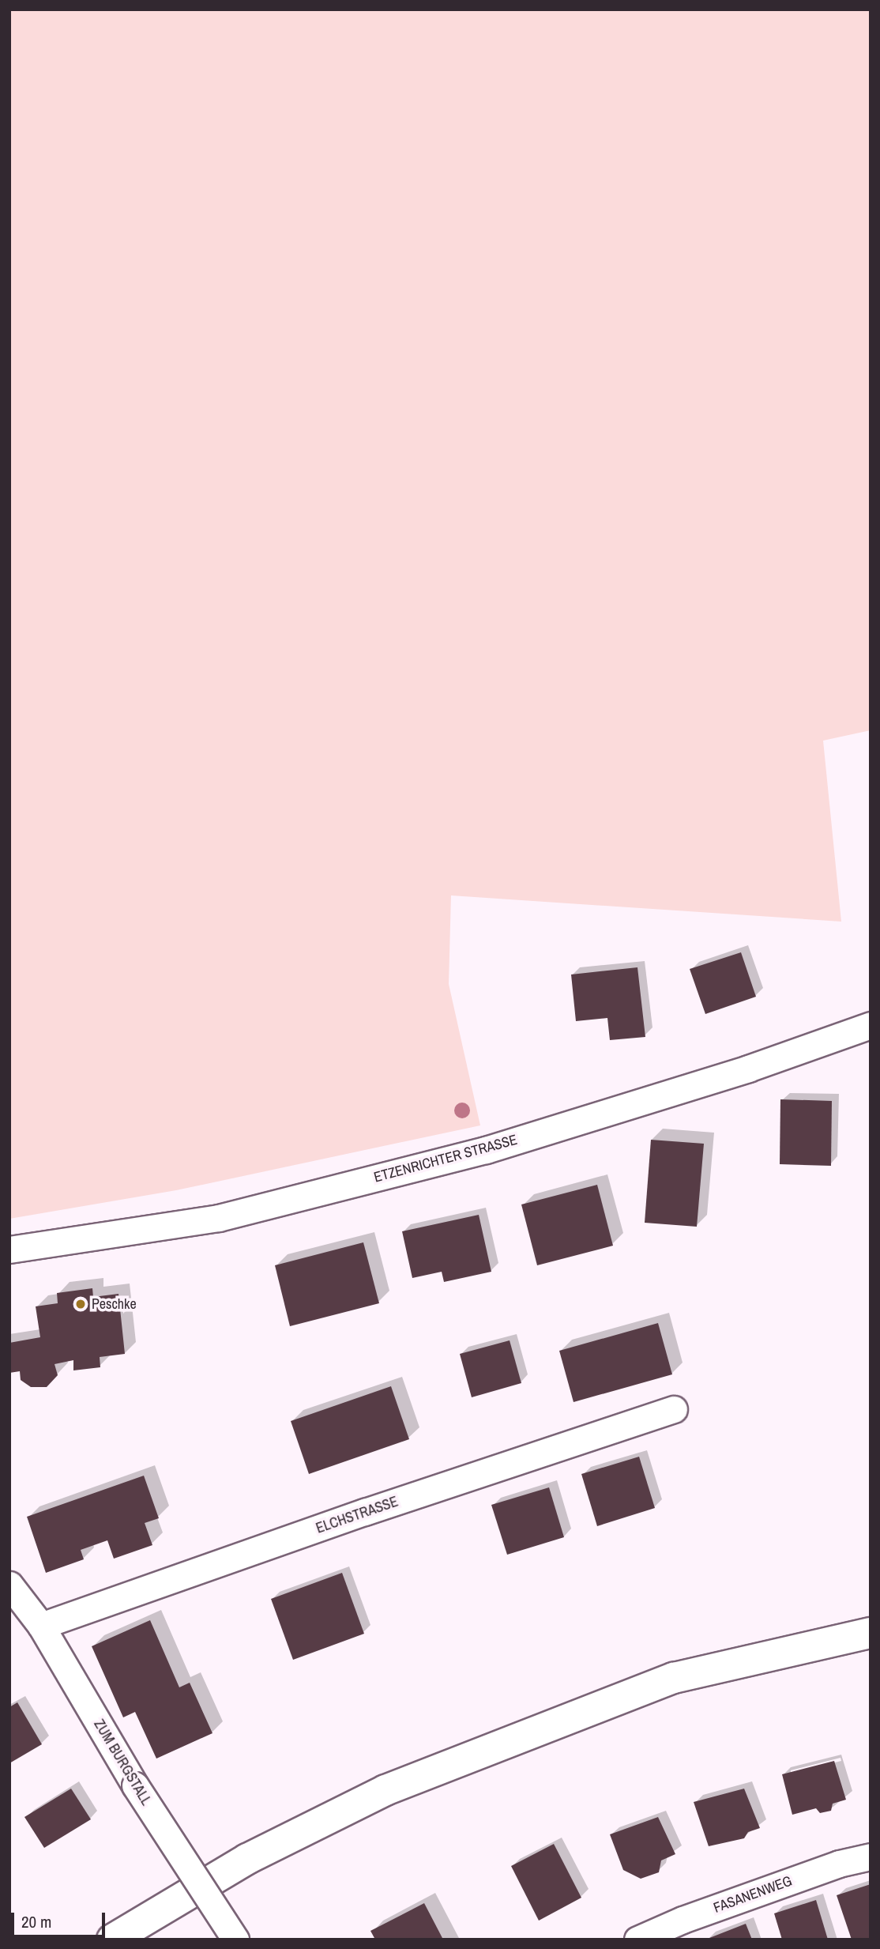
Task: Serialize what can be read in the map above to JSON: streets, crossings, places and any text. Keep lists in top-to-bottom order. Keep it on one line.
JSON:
{"streets":{"street":["ETZENRICHTER STRASSE","ELCHSTRASSE","ZUM BURGSTALL","FASANENWEG"]},"crossings":[["ELCHSTRASSE","ZUM BURGSTALL"]],"places":["Peschke"],"scale_bar":"20 m"}
